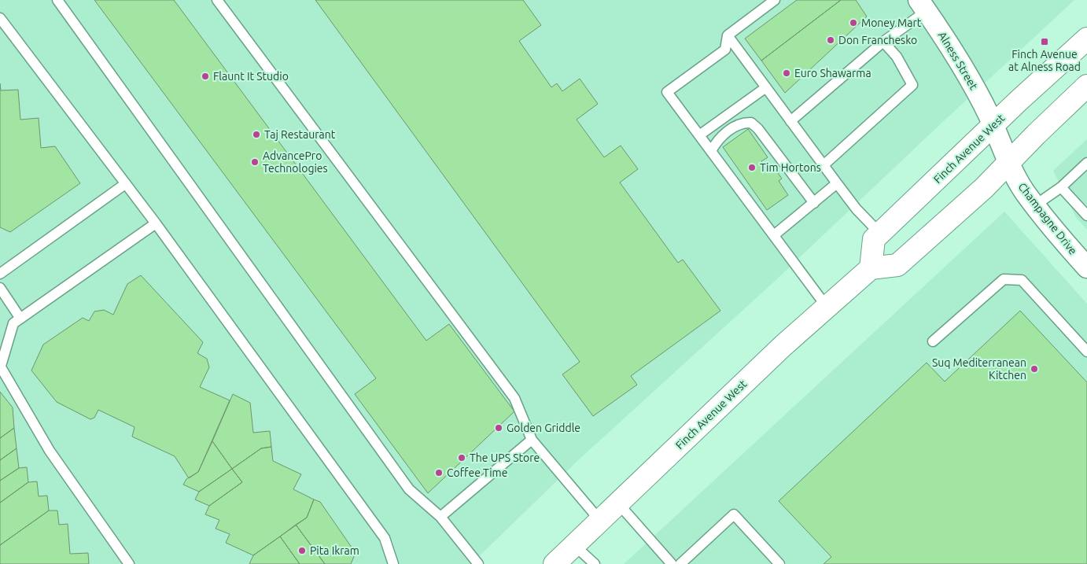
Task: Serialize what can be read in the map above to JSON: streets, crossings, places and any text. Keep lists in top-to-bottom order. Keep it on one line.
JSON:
{"streets":{"main road":["Finch Avenue West"],"street":["Alness Street","Champagne Drive"]},"crossings":[["Alness Street","Finch Avenue West"],["Alness Street","Champagne Drive"],["Finch Avenue West","Champagne Drive"]],"places":{"other":["Money Mart","Don Franchesko","Euro Shawarma","Flaunt It Studio","Taj Restaurant","AdvancePro Technologies","Tim Hortons","Suq Mediterranean Kitchen","Golden Griddle","The UPS Store","Coffee Time","Pita Ikram"],"transit":["Finch Avenue at Alness Road"]}}
